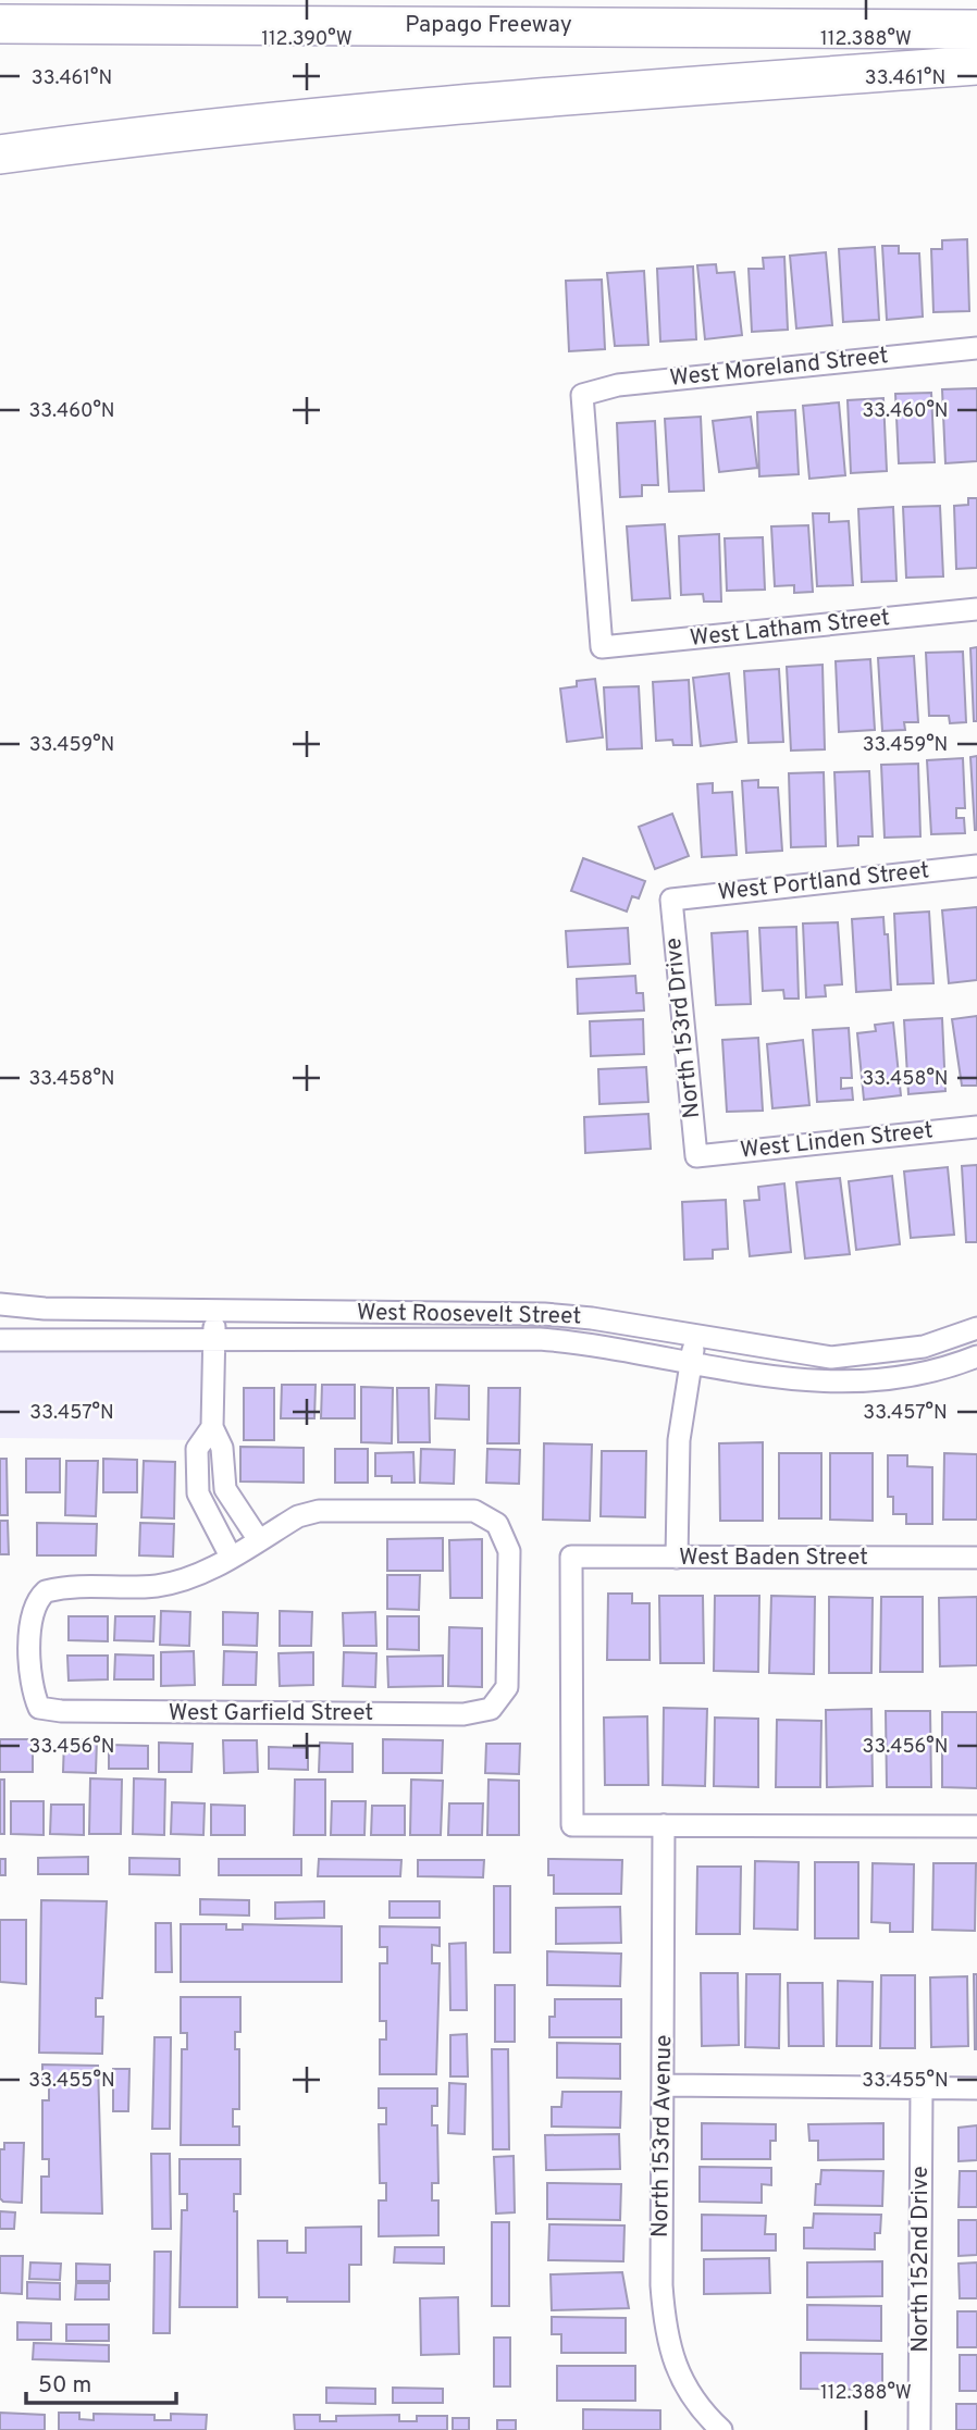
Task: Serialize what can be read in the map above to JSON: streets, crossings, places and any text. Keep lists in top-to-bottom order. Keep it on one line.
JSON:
{"streets":{"highway":["Papago Freeway"],"street":["West Moreland Street","West Latham Street","West Portland Street","North 153rd Drive","West Linden Street","West Roosevelt Street","West Baden Street","West Garfield Street","North 153rd Avenue","North 152nd Drive"]},"crossings":[["West Moreland Street","West Latham Street"],["West Portland Street","North 153rd Drive"],["North 153rd Drive","West Linden Street"],["West Baden Street","North 153rd Avenue"]],"scale_bar":"50 m","coordinates":["112.390°W","112.388°W","33.461°N","33.460°N","33.459°N","33.458°N","33.457°N","33.456°N","33.455°N"]}
